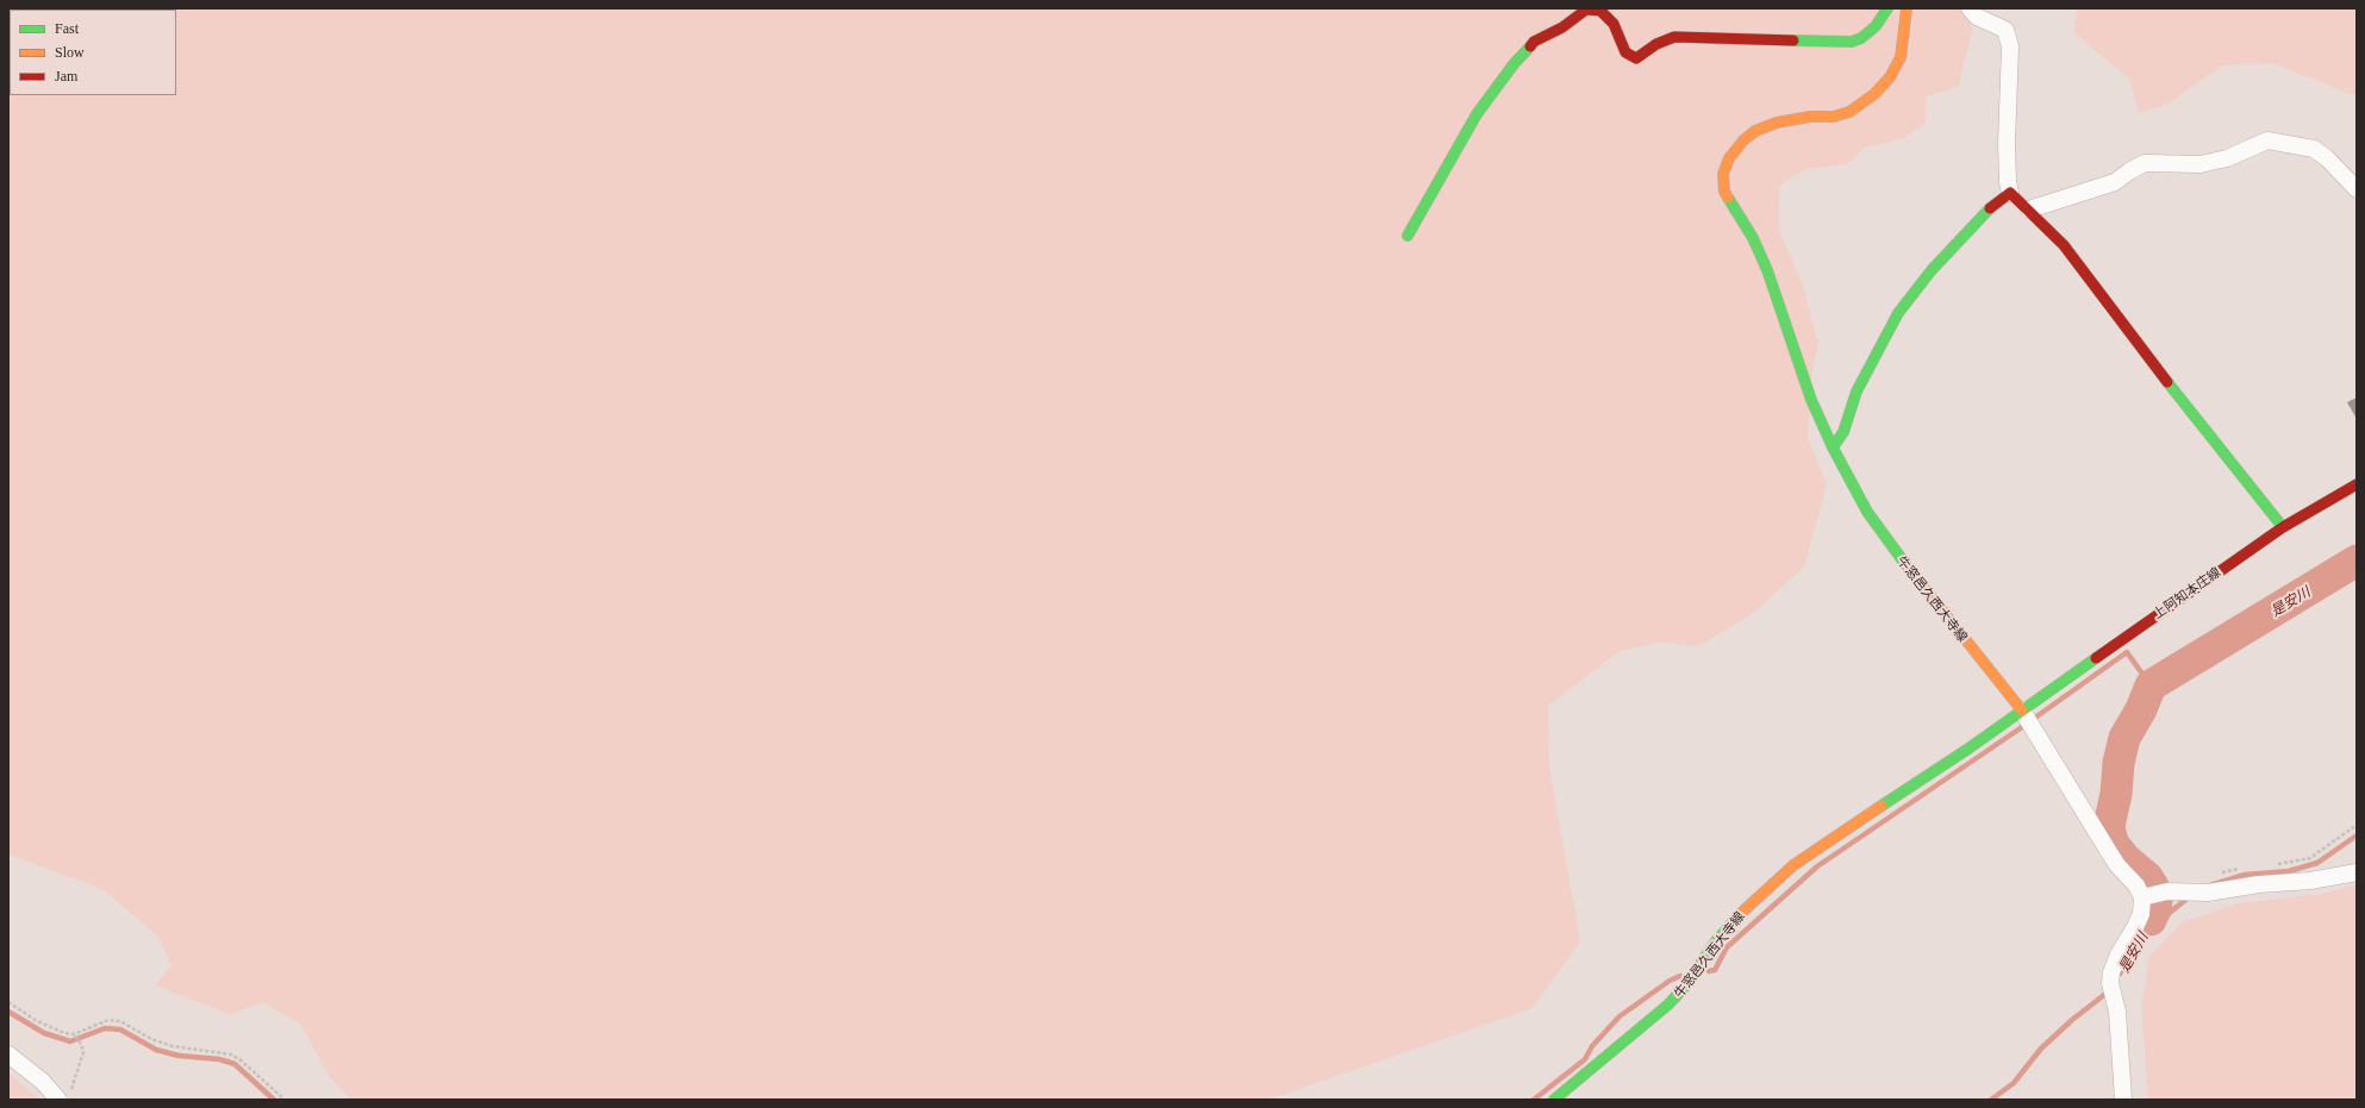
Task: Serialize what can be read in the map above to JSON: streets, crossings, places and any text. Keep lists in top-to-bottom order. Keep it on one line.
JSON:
{"streets":{"main road":["上阿知本庄線","牛窓邑久西大寺線"]},"crossings":[["上阿知本庄線","牛窓邑久西大寺線"]],"water":["是安川"],"legend":["Fast","Slow","Jam"]}
